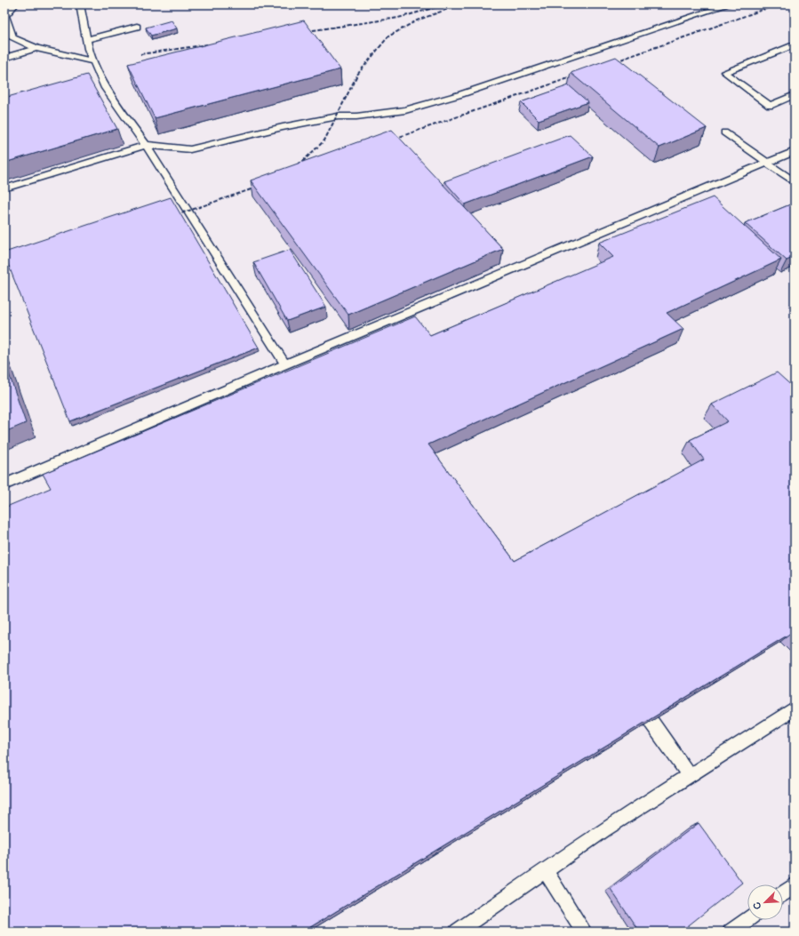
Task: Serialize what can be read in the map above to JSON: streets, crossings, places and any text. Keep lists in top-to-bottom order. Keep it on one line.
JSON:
{"north":"bottom left"}
